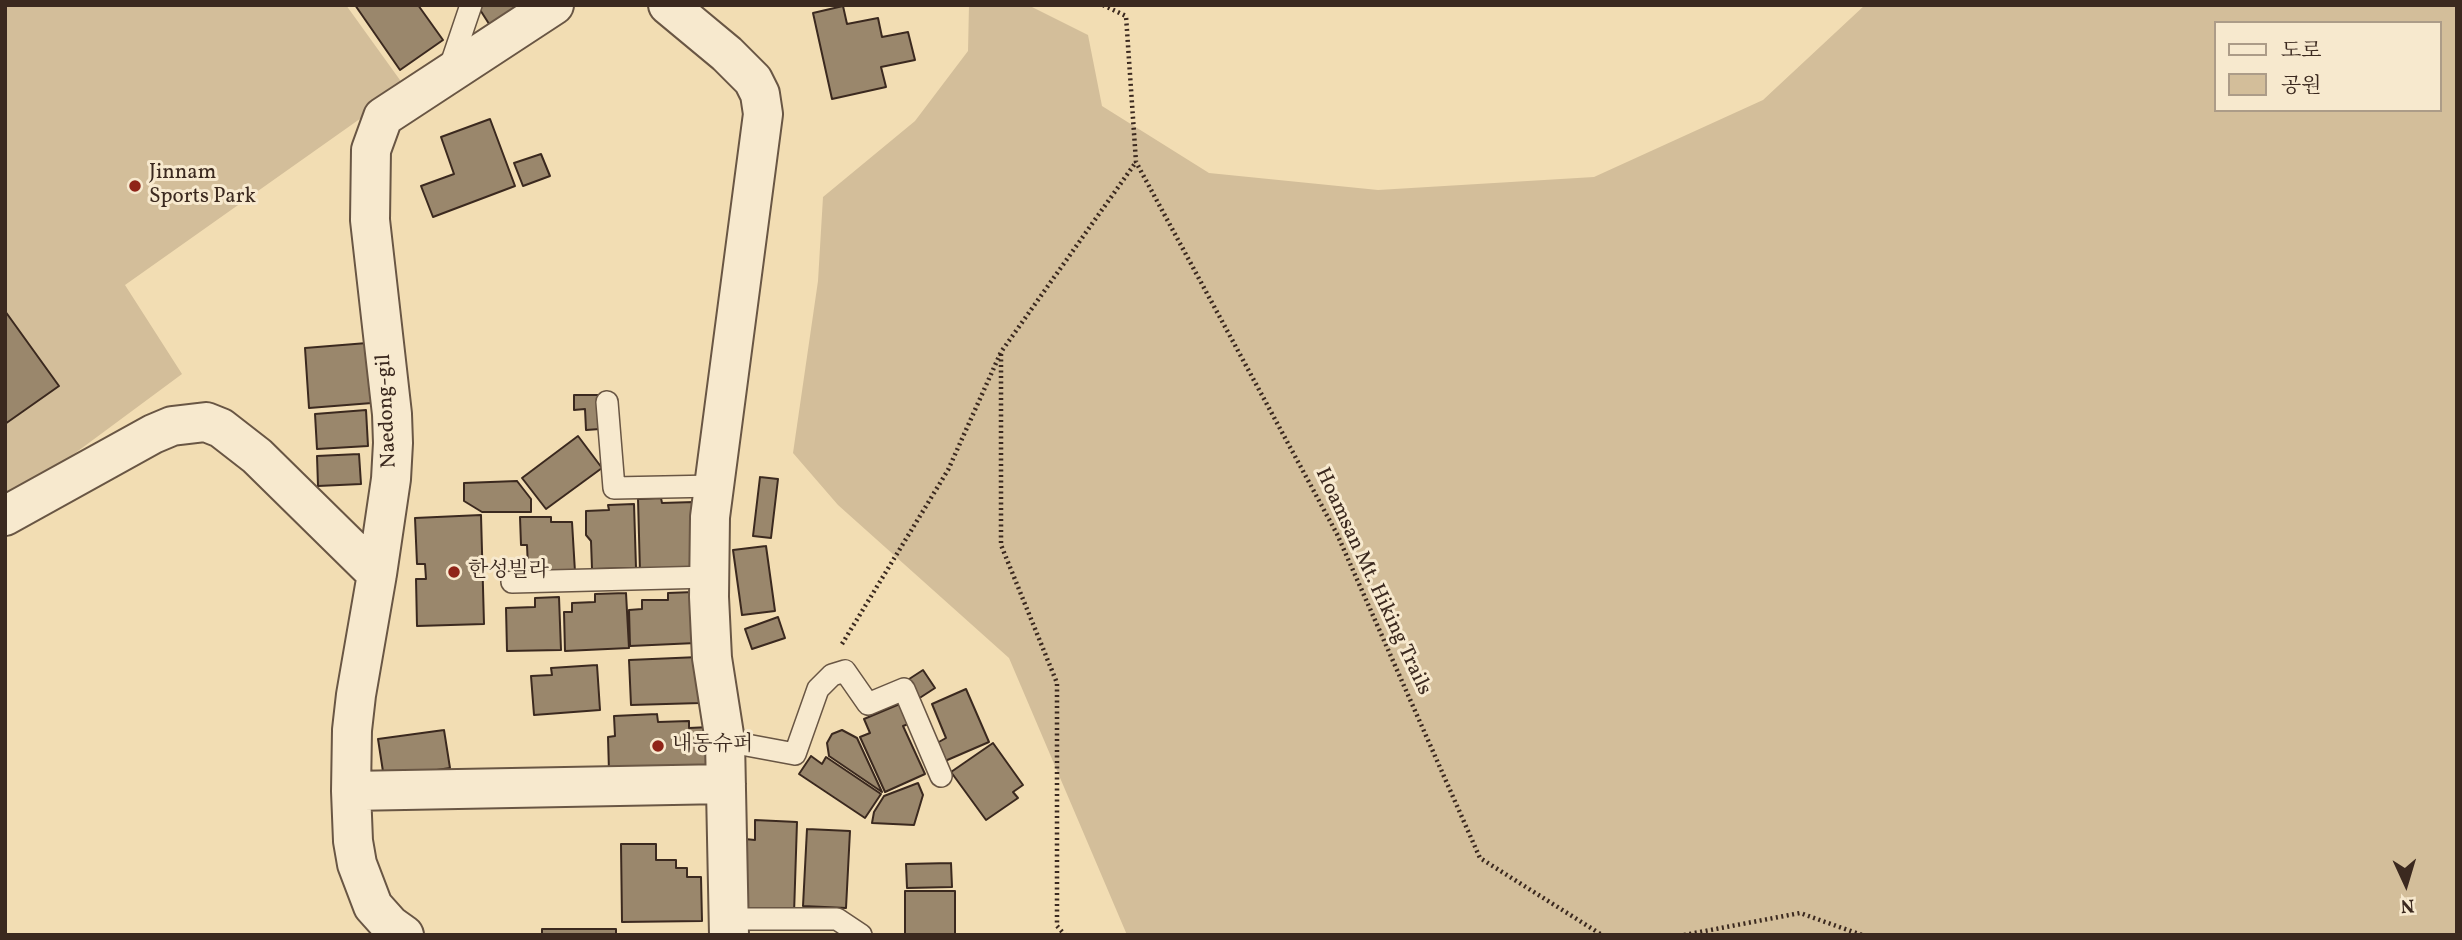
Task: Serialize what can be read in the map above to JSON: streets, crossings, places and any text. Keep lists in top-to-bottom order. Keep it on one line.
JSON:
{"streets":{"street":["Naedong-gil"],"path":["Hoamsan Mt. Hiking Trails"]},"places":["Jinnam Sports Park","한성빌라","내동슈퍼"],"legend":["도로","공원"],"north":"bottom"}
